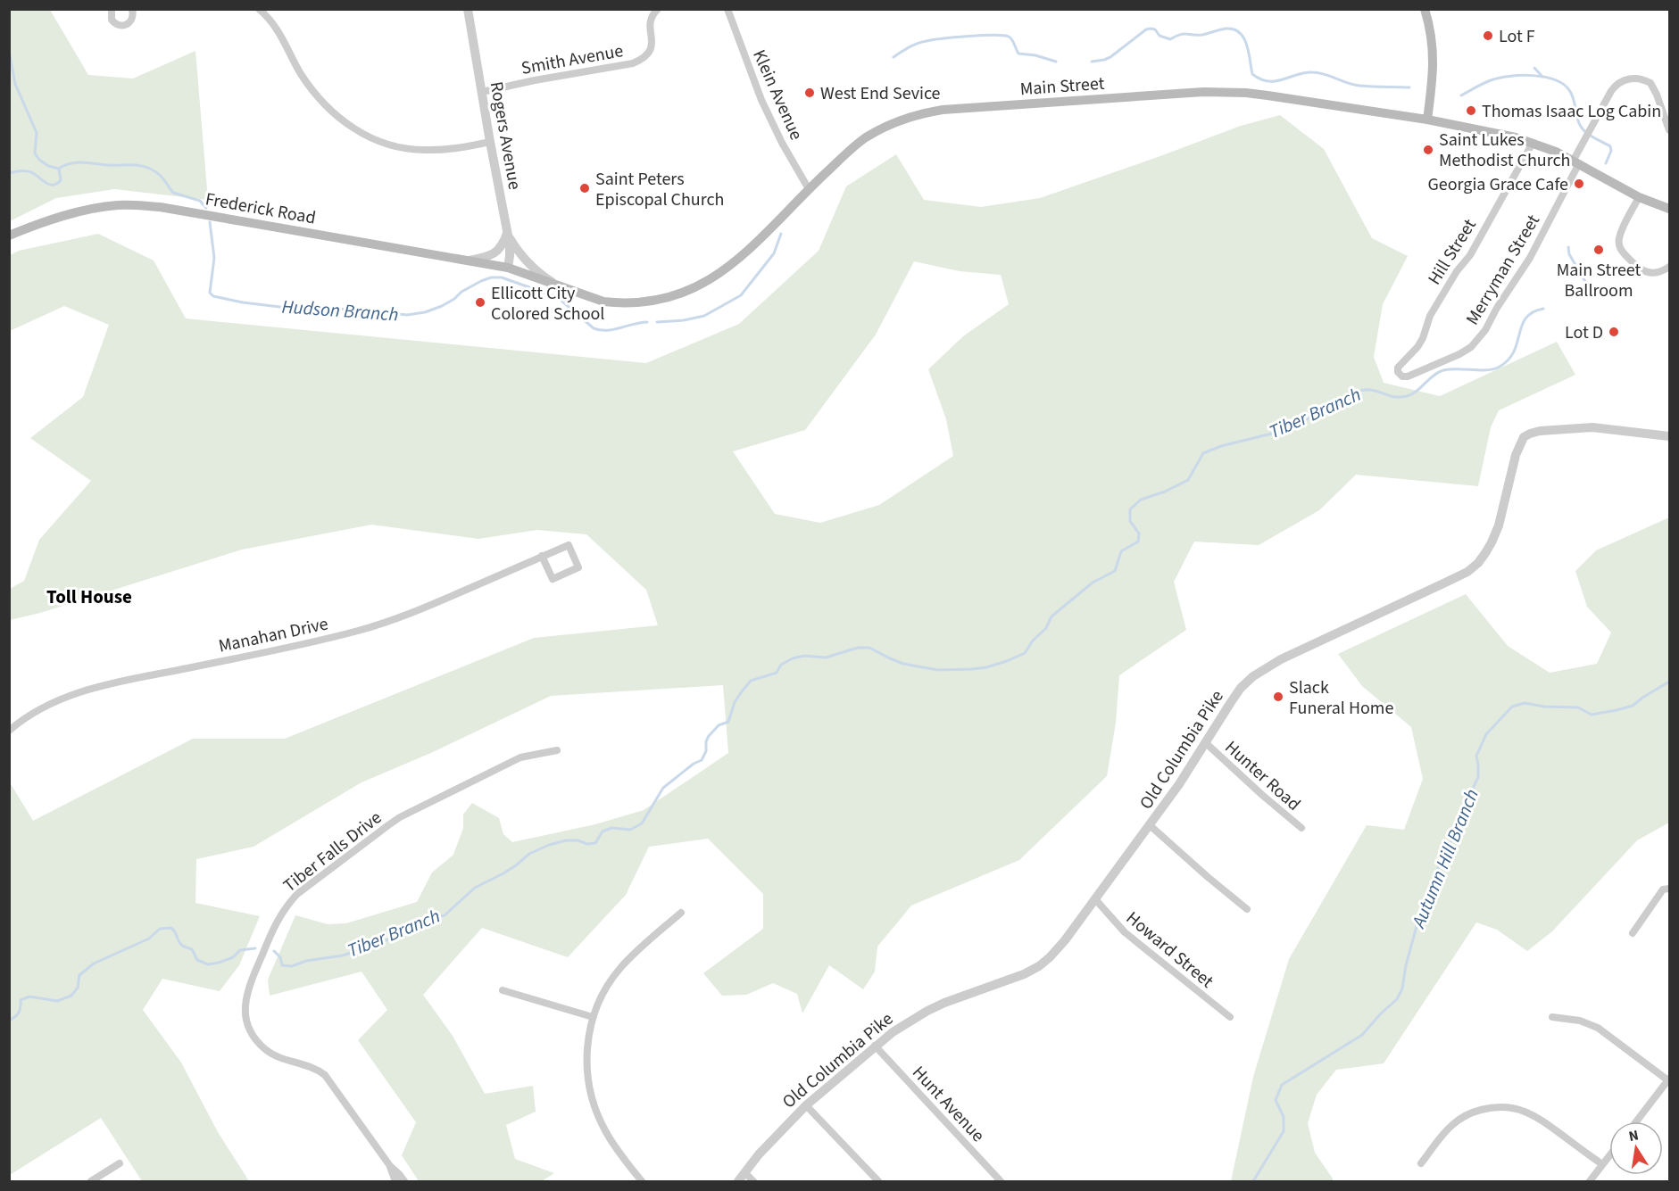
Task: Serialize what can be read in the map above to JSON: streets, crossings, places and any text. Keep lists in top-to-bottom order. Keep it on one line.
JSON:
{"streets":{"main road":["Main Street","Frederick Road"],"street":["Smith Avenue","Klein Avenue","Rogers Avenue","Hill Street","Merryman Street","Manahan Drive","Old Columbia Pike","Hunter Road","Tiber Falls Drive","Howard Street","Hunt Avenue"]},"crossings":[["Smith Avenue","Rogers Avenue"],["Main Street","Klein Avenue"],["Main Street","Rogers Avenue"],["Main Street","Frederick Road"],["Main Street","Hill Street"],["Main Street","Merryman Street"],["Rogers Avenue","Frederick Road"],["Hill Street","Merryman Street"],["Old Columbia Pike","Hunter Road"],["Old Columbia Pike","Howard Street"],["Old Columbia Pike","Hunt Avenue"]],"districts":["Toll House"],"water":["Hudson Branch","Tiber Branch","Autumn Hill Branch"],"places":["Lot F","West End Sevice","Thomas Isaac Log Cabin","Saint Lukes Methodist Church","Georgia Grace Cafe","Saint Peters Episcopal Church","Main Street Ballroom","Ellicott City Colored School","Lot D","Slack Funeral Home"],"north":"top"}
